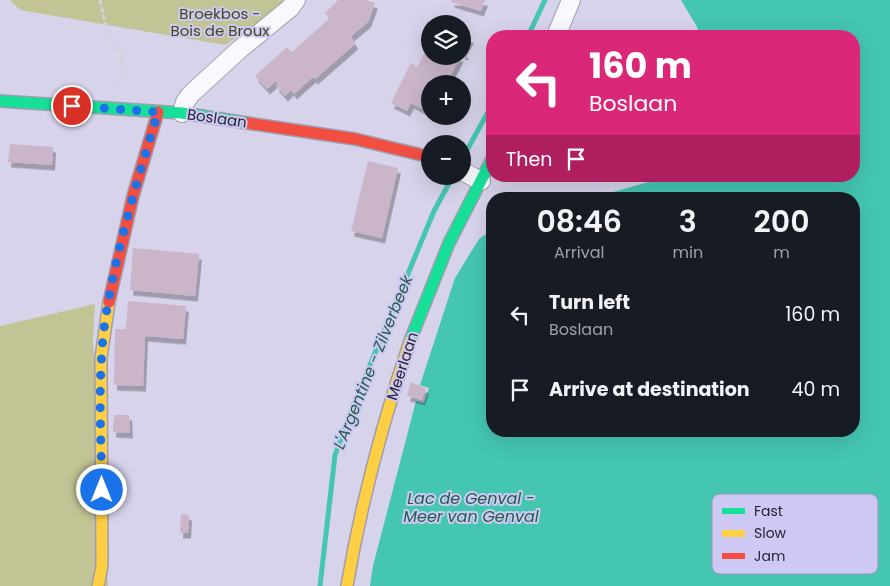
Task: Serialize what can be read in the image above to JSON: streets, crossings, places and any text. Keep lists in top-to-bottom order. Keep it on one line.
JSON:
{"streets":{"street":["Boslaan","Meerlaan"]},"water":["L'Argentine - Zilverbeek","Lac de Genval - Meer van Genval"],"parks":["Broekbos - Bois de Broux"],"legend":["Fast","Slow","Jam"],"page":{"map_buttons":["+","−"],"turn":["160 m","Boslaan"],"then":"Then","eta":["08:46","Arrival","3","min","200","m"],"list":[{"name":"Turn left","note":"Boslaan","value":"160 m"},{"name":"Arrive at destination","value":"40 m"}]}}
